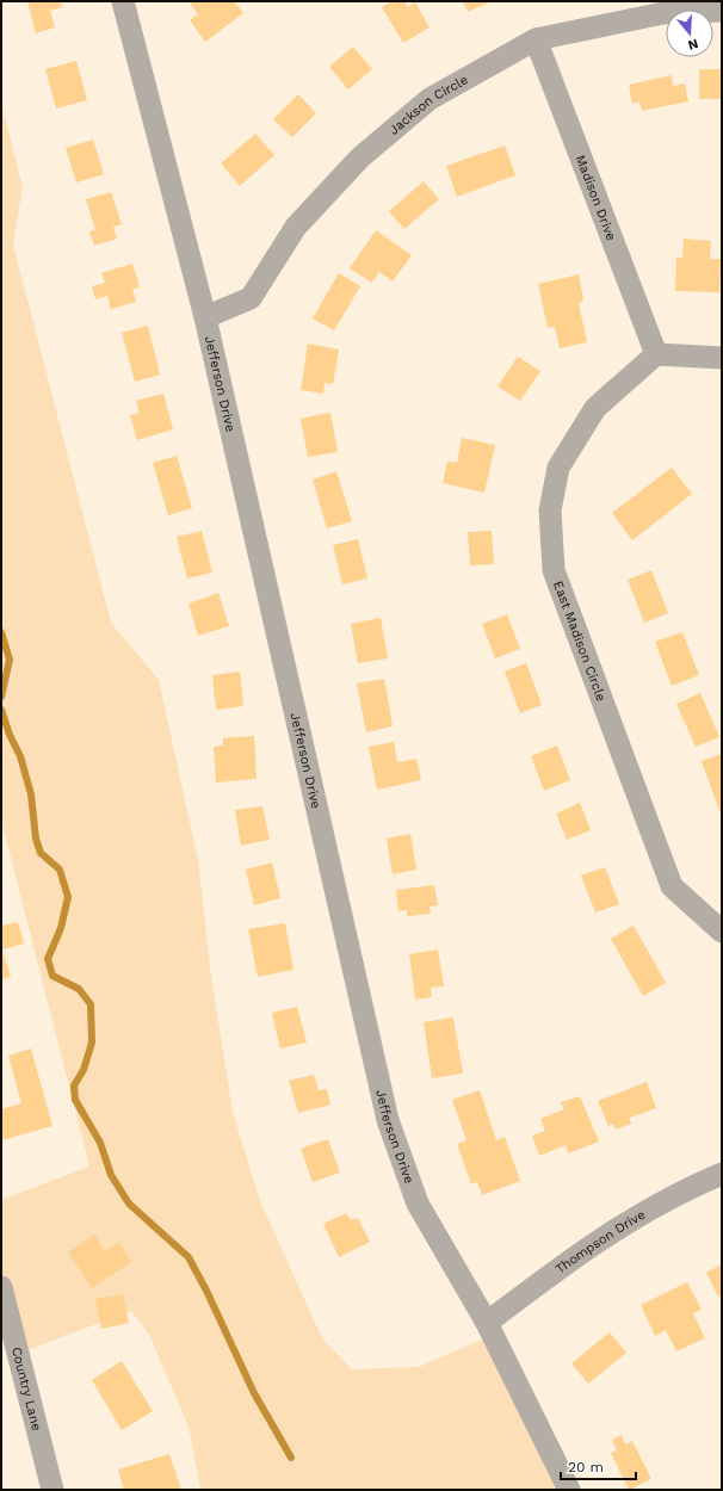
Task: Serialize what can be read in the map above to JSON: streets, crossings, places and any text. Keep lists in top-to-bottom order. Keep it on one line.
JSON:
{"streets":{"street":["Jackson Circle","Madison Drive","Jefferson Drive","East Madison Circle","Thompson Drive","Country Lane"]},"crossings":[["Jackson Circle","Madison Drive"],["Jackson Circle","Jefferson Drive"],["Madison Drive","East Madison Circle"],["Jefferson Drive","Thompson Drive"]],"scale_bar":"20 m","north":"bottom"}
